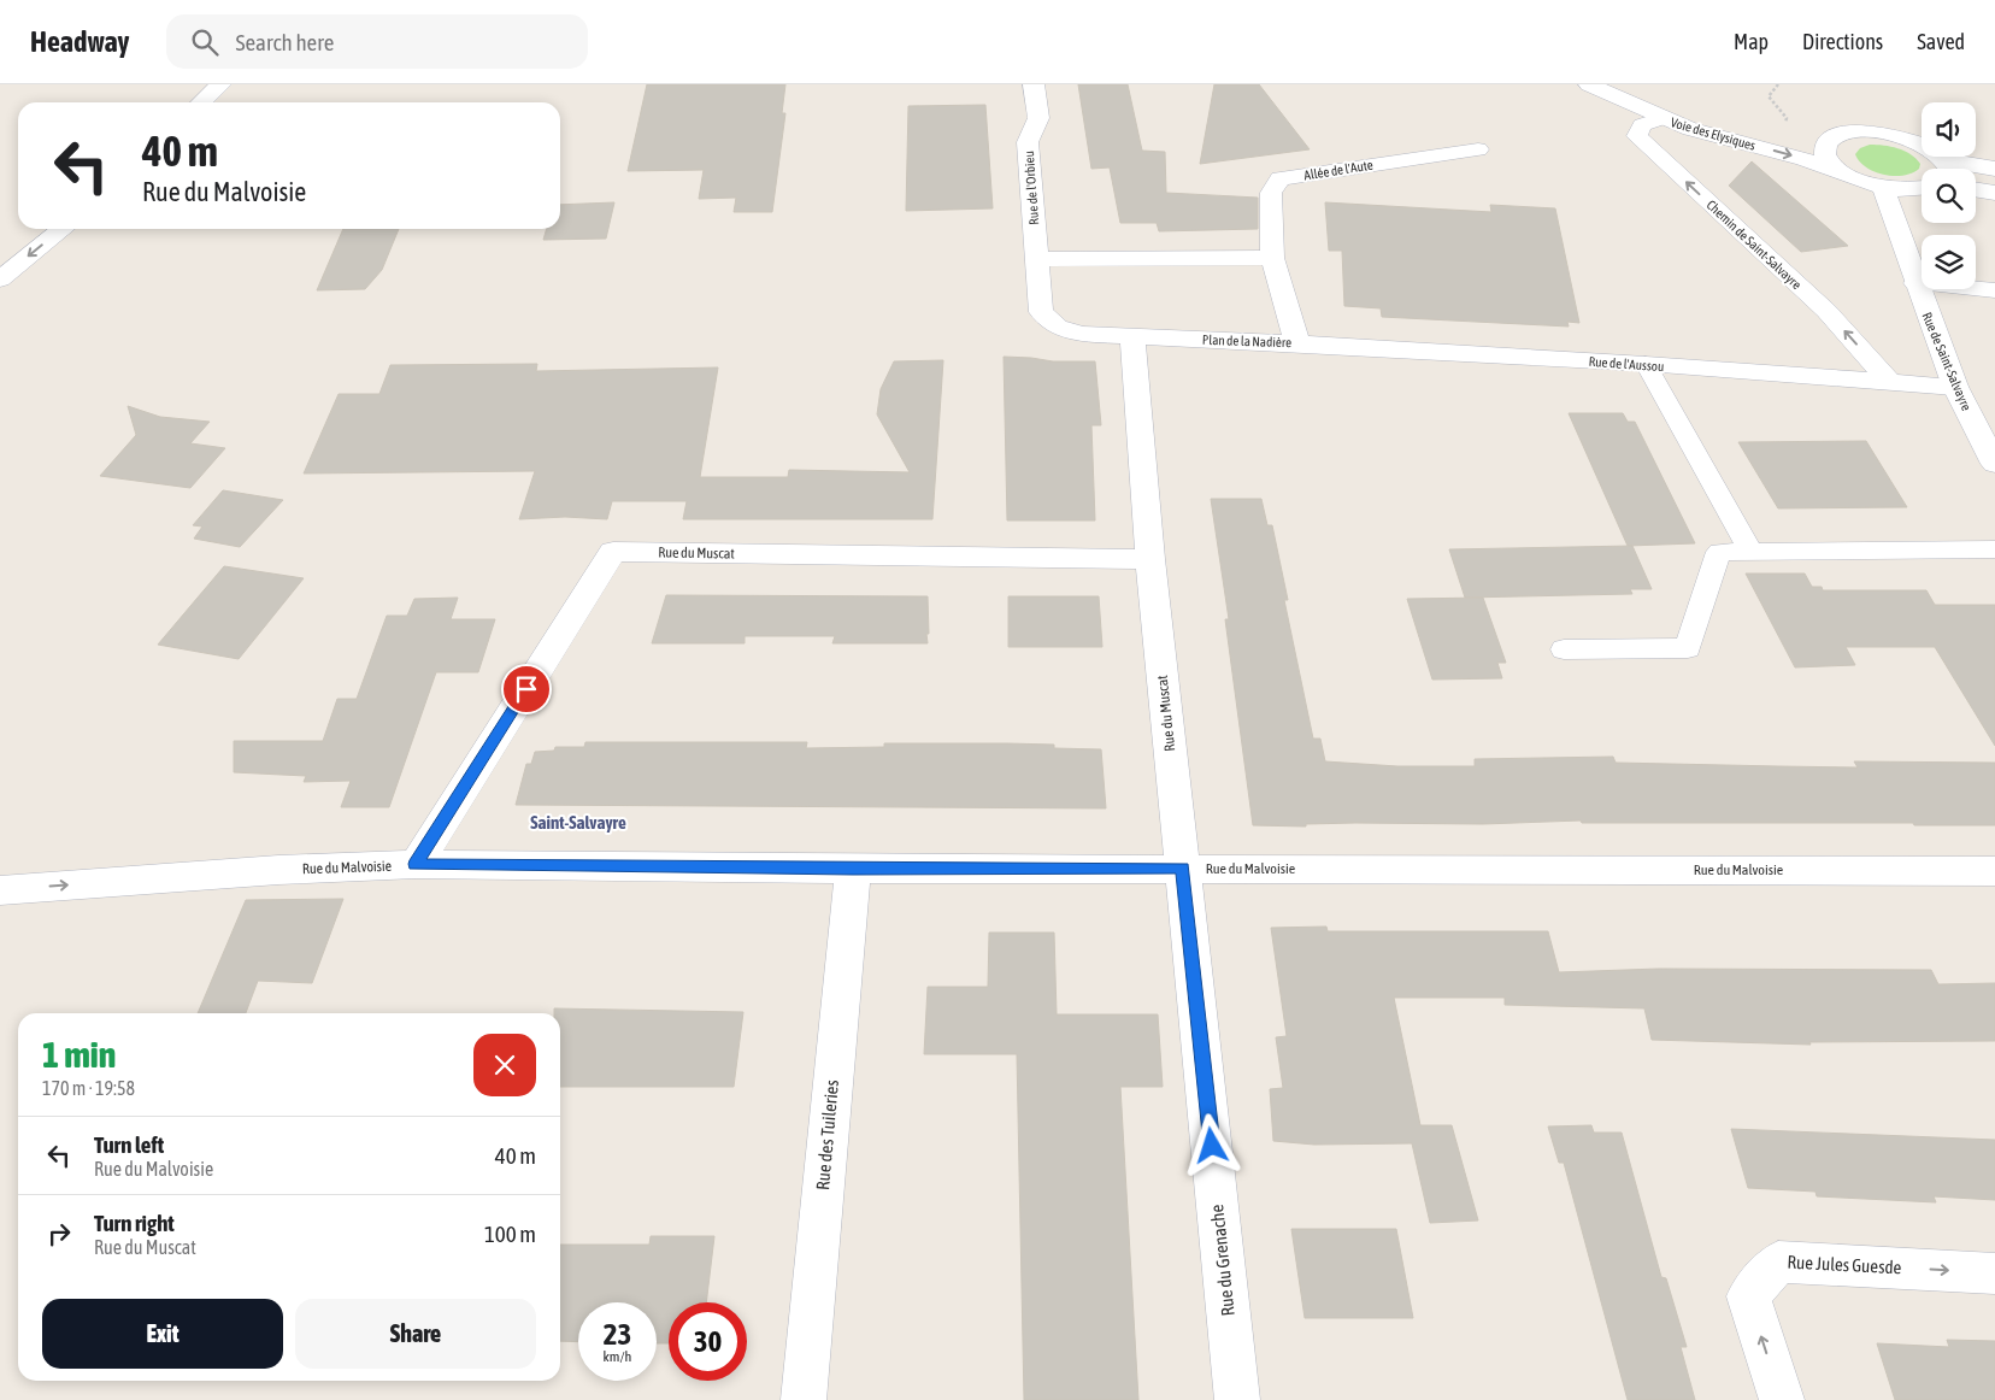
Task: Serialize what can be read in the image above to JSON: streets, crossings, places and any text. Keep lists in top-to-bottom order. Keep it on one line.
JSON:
{"streets":{"street":["Voie des Elysiques","Allée de l'Aute","Rue de l'Orbieu","Chemin de Saint-Salvayre","Plan de la Nadière","Rue de Saint-Salvayre","Rue de l'Aussou","Rue du Muscat","Rue du Malvoisie","Rue des Tuileries","Rue du Grenache","Rue Jules Guesde"]},"crossings":[["Voie des Elysiques","Chemin de Saint-Salvayre"],["Voie des Elysiques","Rue de Saint-Salvayre"],["Allée de l'Aute","Plan de la Nadière"],["Rue de l'Orbieu","Plan de la Nadière"],["Chemin de Saint-Salvayre","Rue de l'Aussou"],["Plan de la Nadière","Rue de l'Aussou"],["Plan de la Nadière","Rue du Muscat"],["Rue de Saint-Salvayre","Rue de l'Aussou"],["Rue du Muscat","Rue du Malvoisie"],["Rue du Muscat","Rue du Grenache"],["Rue du Malvoisie","Rue des Tuileries"],["Rue du Malvoisie","Rue du Grenache"]],"one_way":["Chemin de Saint-Salvayre"],"districts":["Saint-Salvayre"],"page":{"header":"Headway","search":"Search here","nav":["Map","Directions","Saved"],"turn":["40 m","Rue du Malvoisie"],"heading":["1 min","170 m · 19:58"],"list":[{"name":"Turn left","note":"Rue du Malvoisie","value":"40 m"},{"name":"Turn right","note":"Rue du Muscat","value":"100 m"}],"buttons":["Exit","Share"],"speed":"23 km/h","limit":"30"}}
